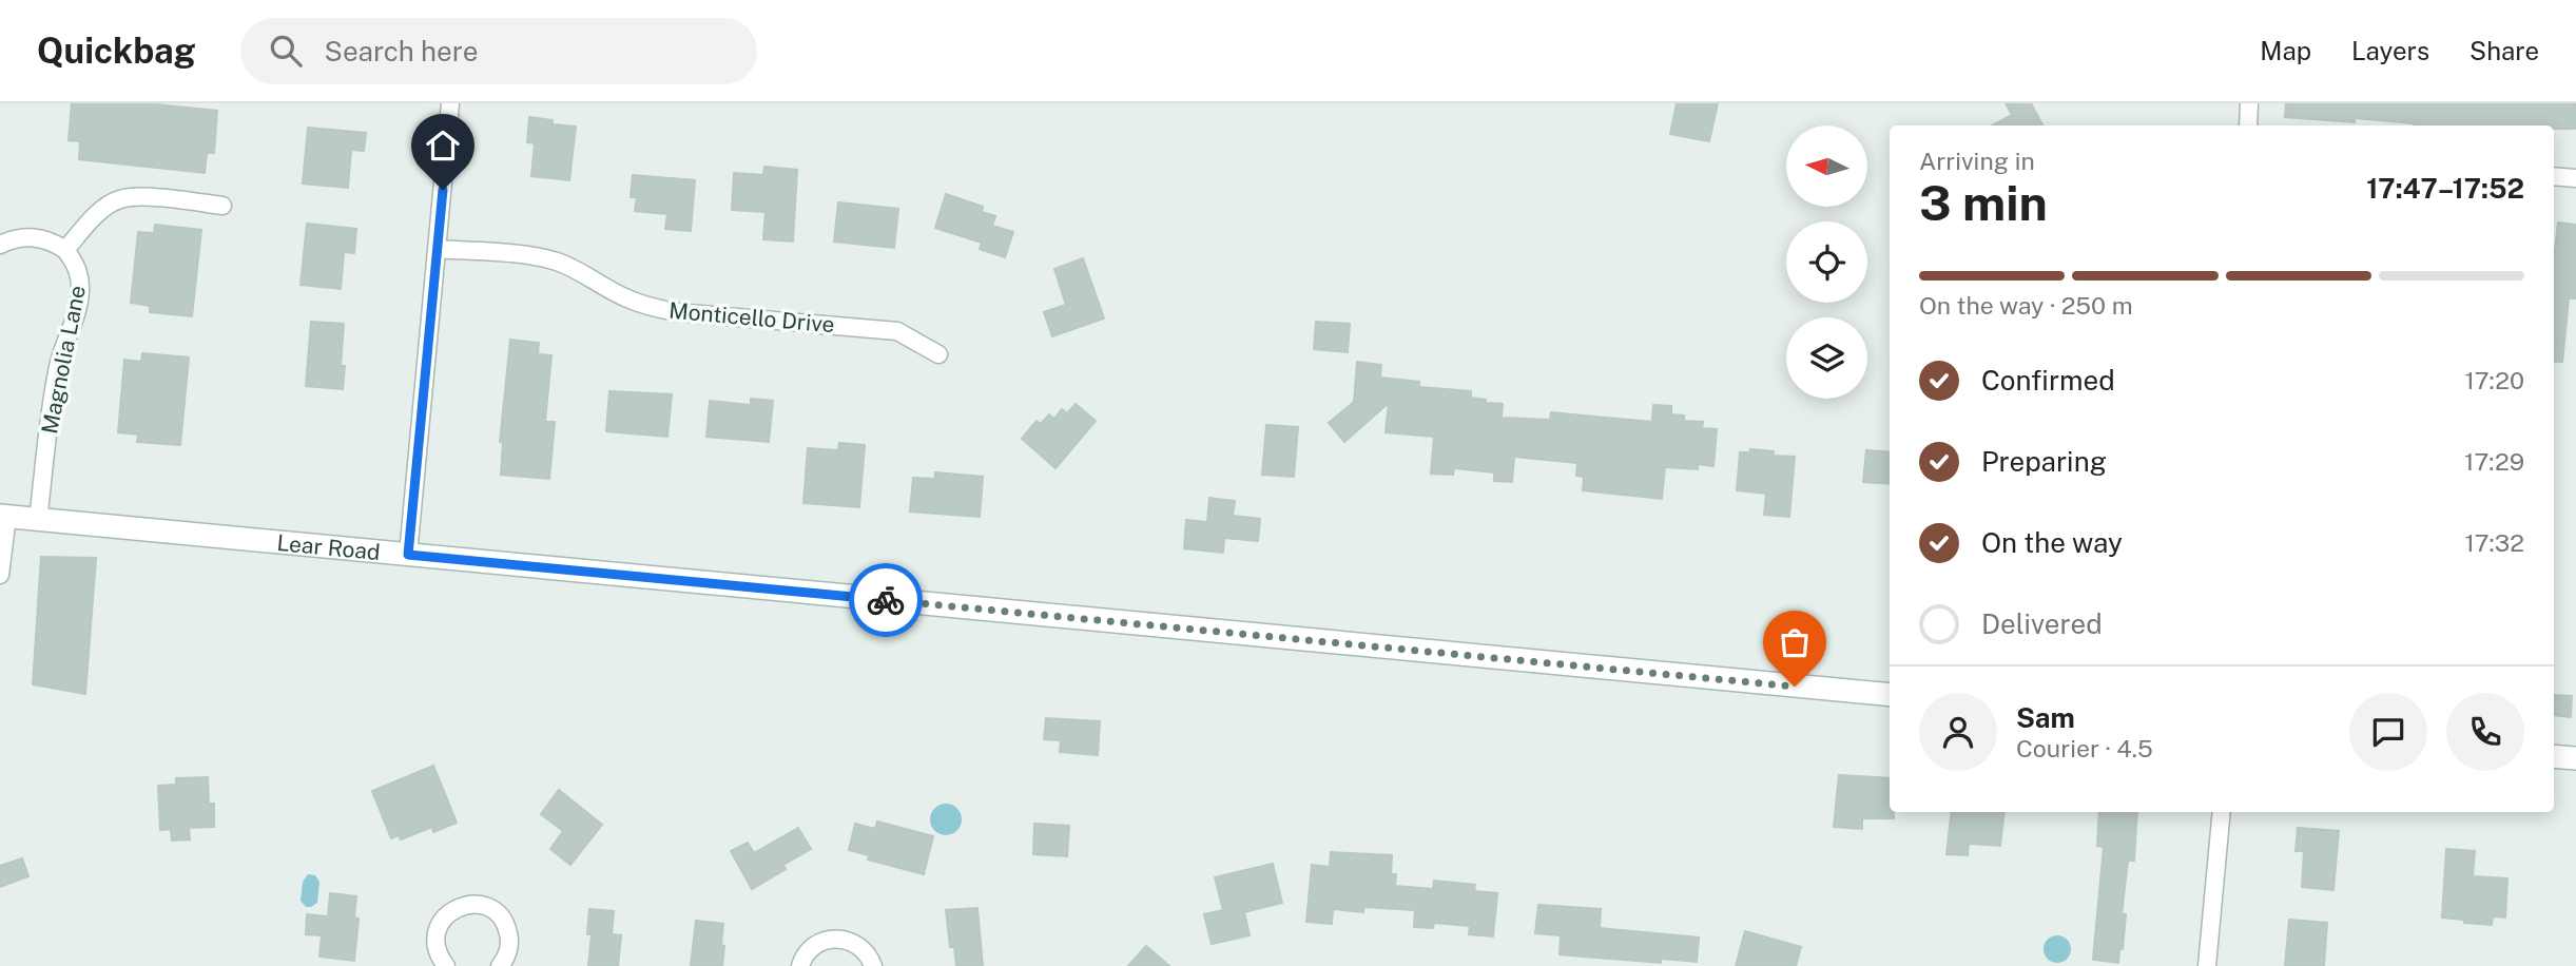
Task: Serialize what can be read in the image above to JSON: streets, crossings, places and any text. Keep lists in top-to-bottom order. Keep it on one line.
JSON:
{"streets":{"street":["Monticello Drive","Magnolia Lane","Lear Road"]},"crossings":[["Magnolia Lane","Lear Road"]],"north":"left","page":{"header":"Quickbag","search":"Search here","nav":["Map","Layers","Share"],"heading":["3 min","Arriving in","17:47–17:52"],"panel":["Sam","Courier · 4.5"],"bar":"On the way · 250 m","list":[["Confirmed","17:20"],["Preparing","17:29"],["On the way","17:32"],"Delivered"]}}
